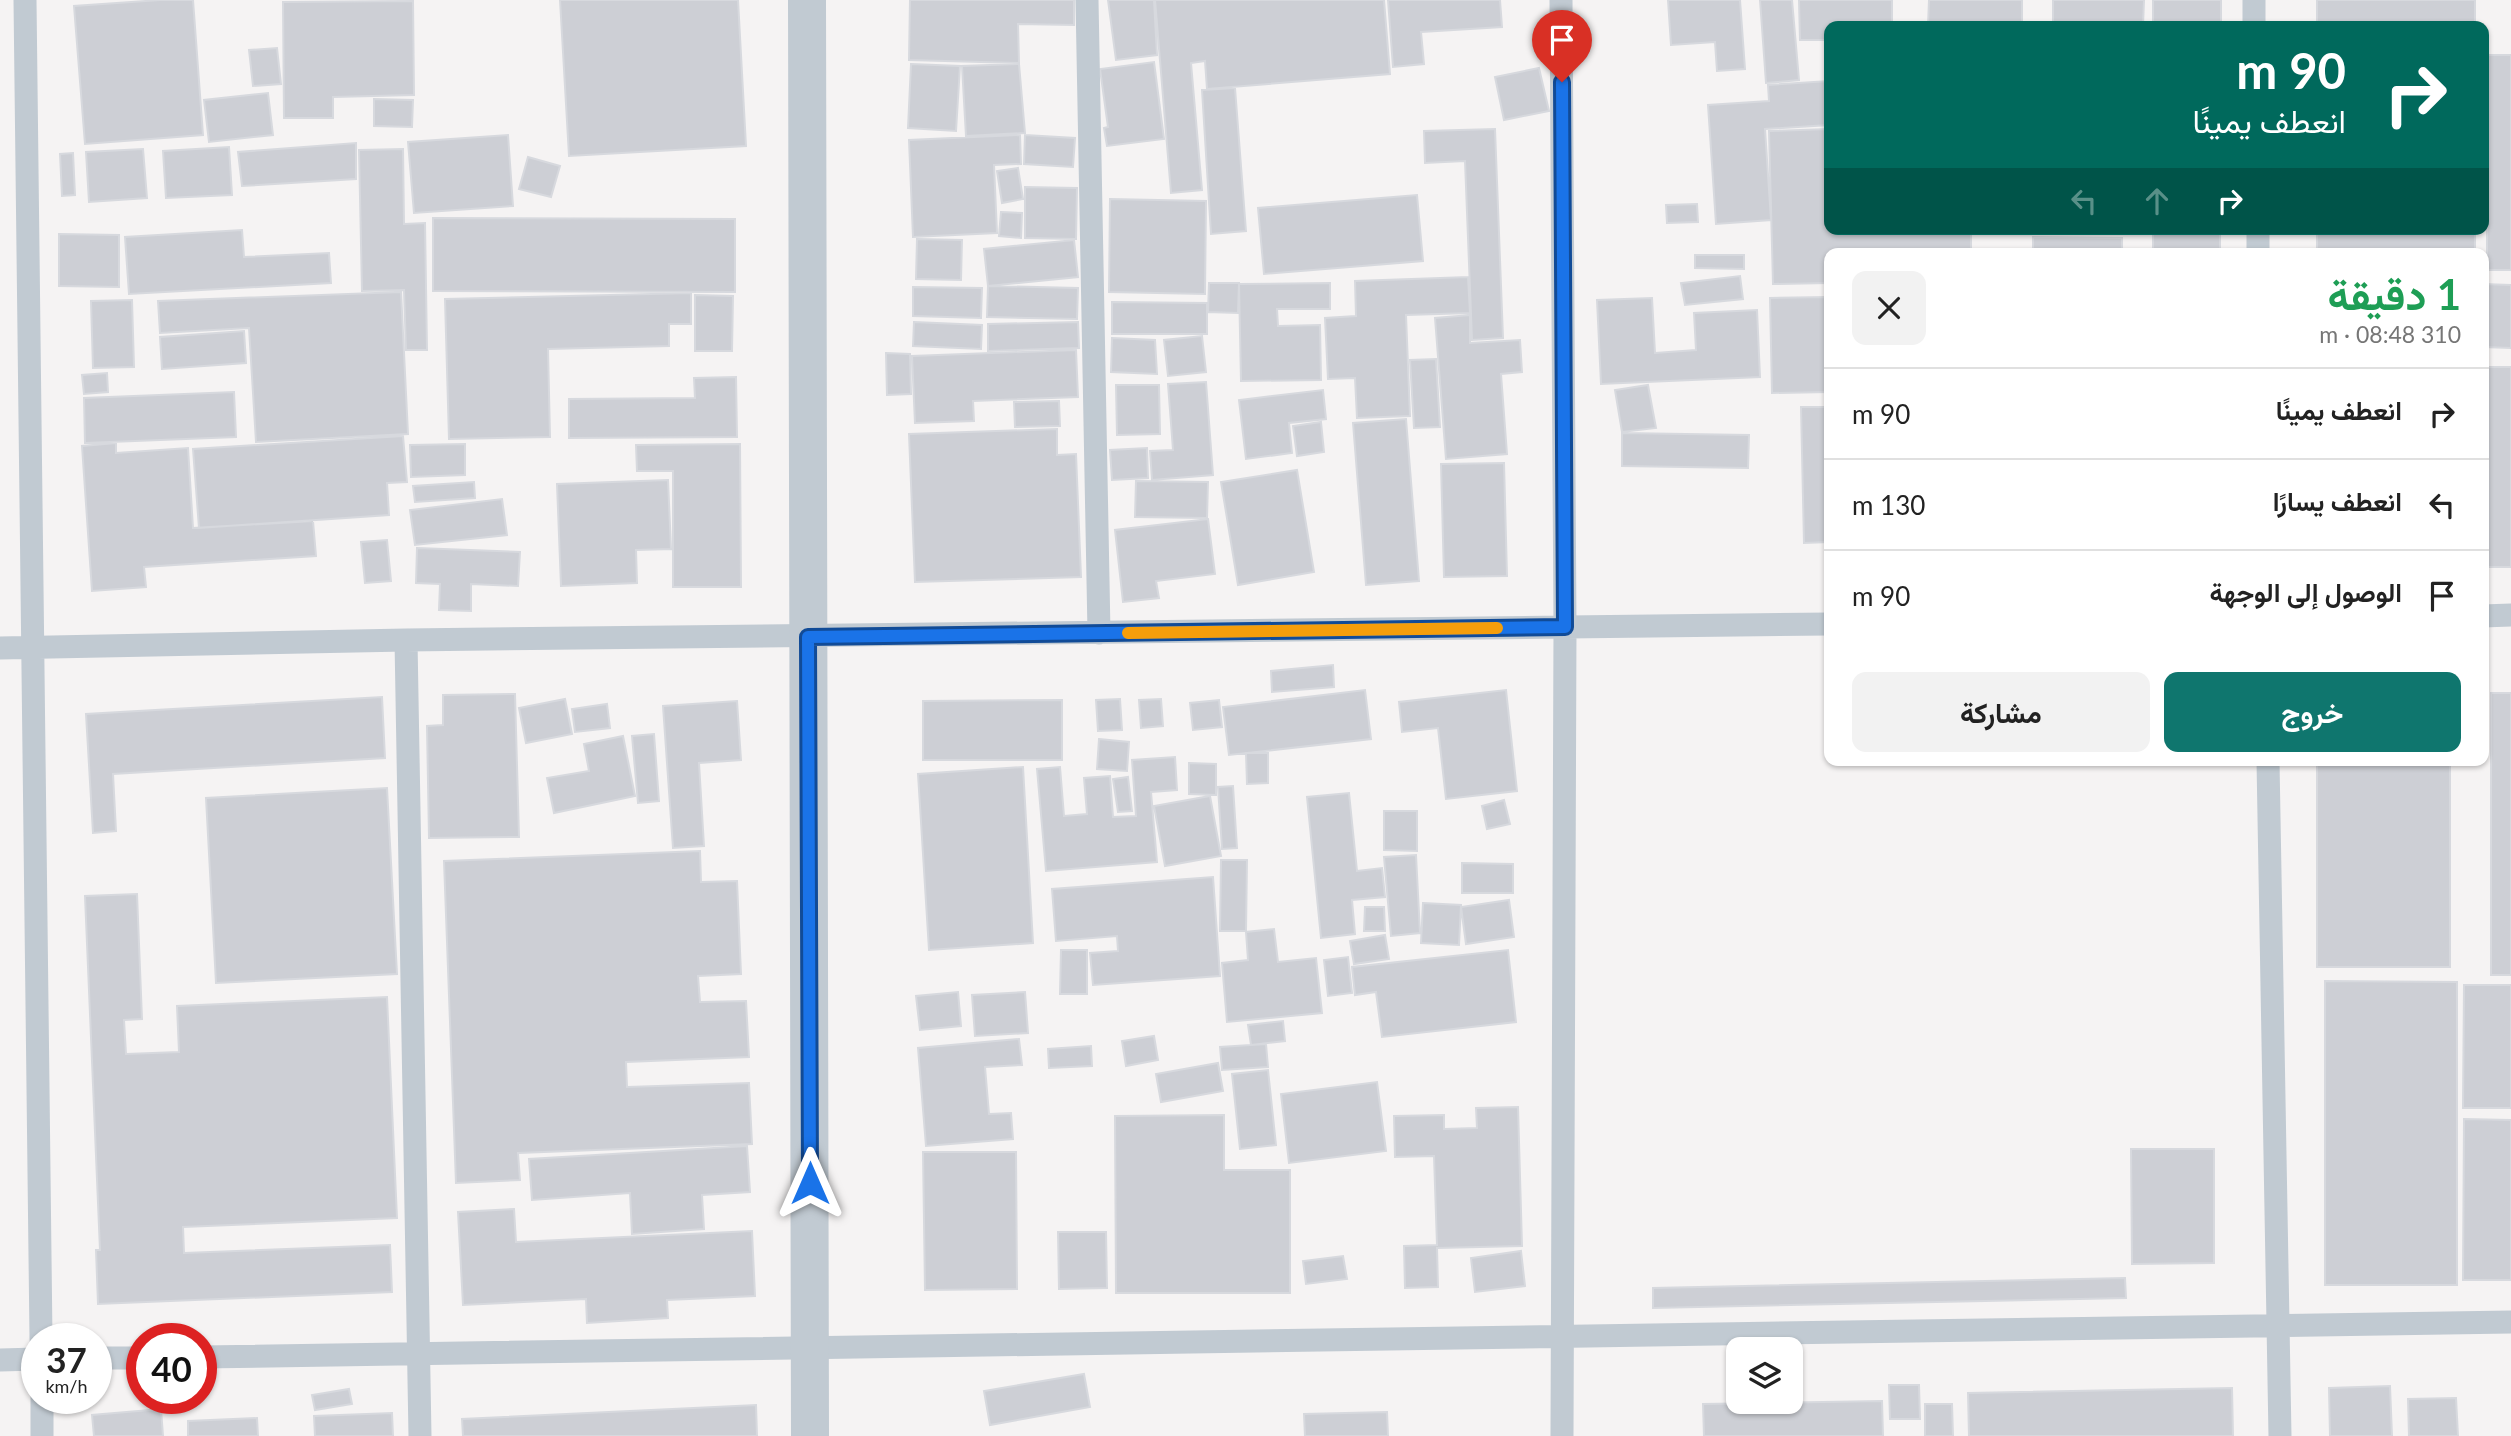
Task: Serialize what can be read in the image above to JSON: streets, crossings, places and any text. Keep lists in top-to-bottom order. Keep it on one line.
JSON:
{"page":{"turn":["90 m","انعطف يمينًا"],"heading":["1 دقيقة","310 m · 08:48"],"list":[{"name":"انعطف يمينًا","value":"90 m"},{"name":"انعطف يسارًا","value":"130 m"},{"name":"الوصول إلى الوجهة","value":"90 m"}],"buttons":["خروج","مشاركة"],"speed":"37 km/h","limit":"40"}}
